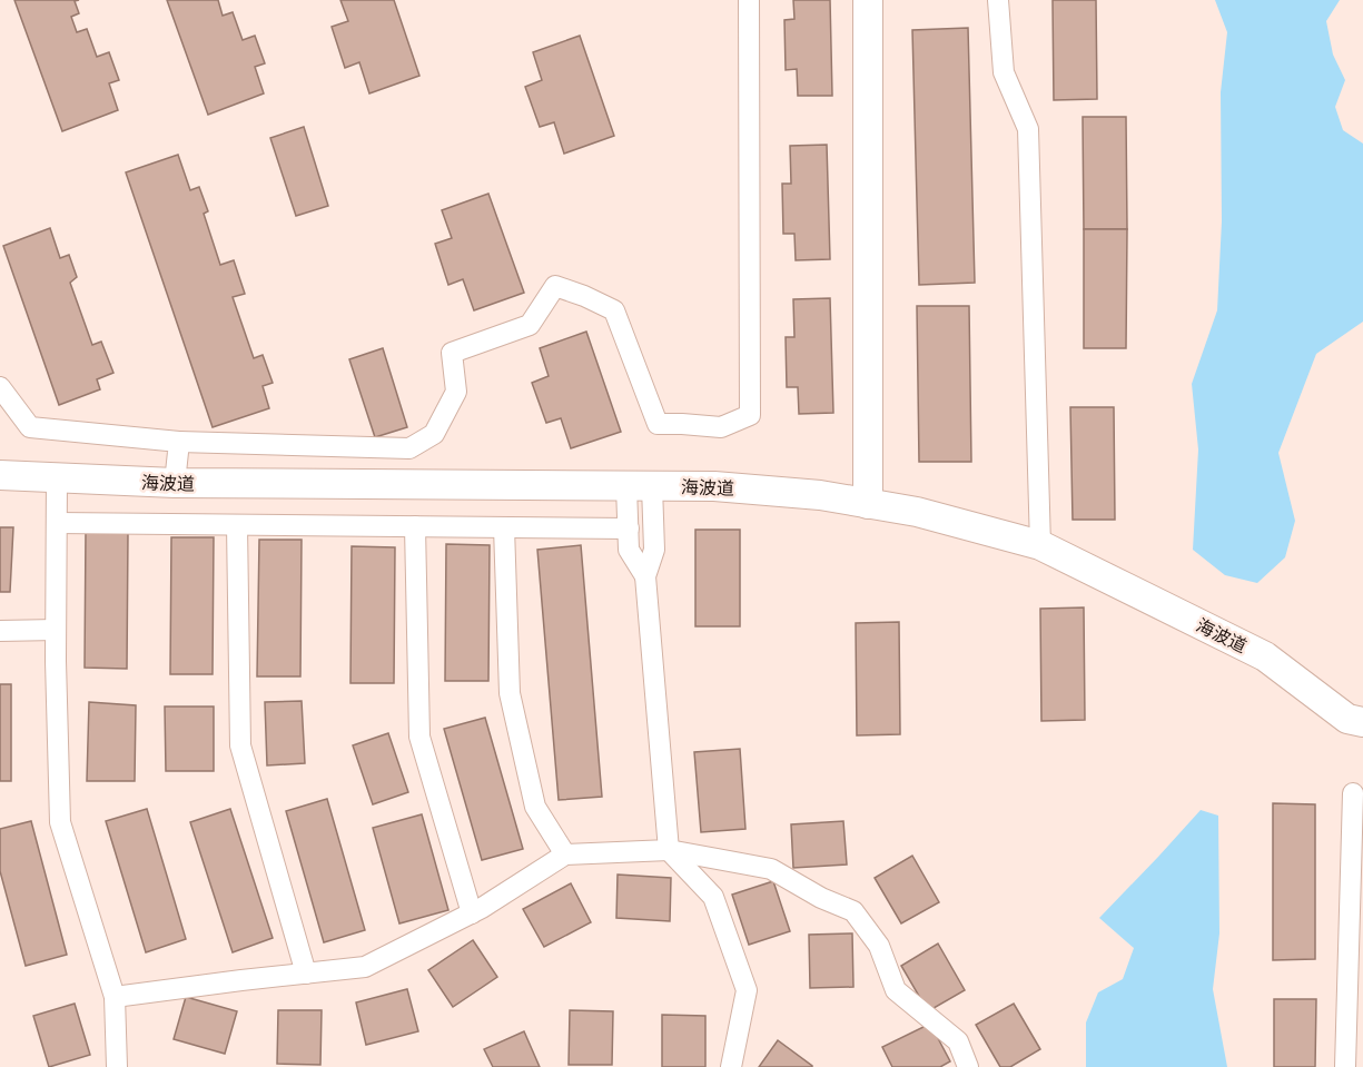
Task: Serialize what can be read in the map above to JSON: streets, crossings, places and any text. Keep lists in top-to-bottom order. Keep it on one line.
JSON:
{"streets":{"street":["海波道"]}}
